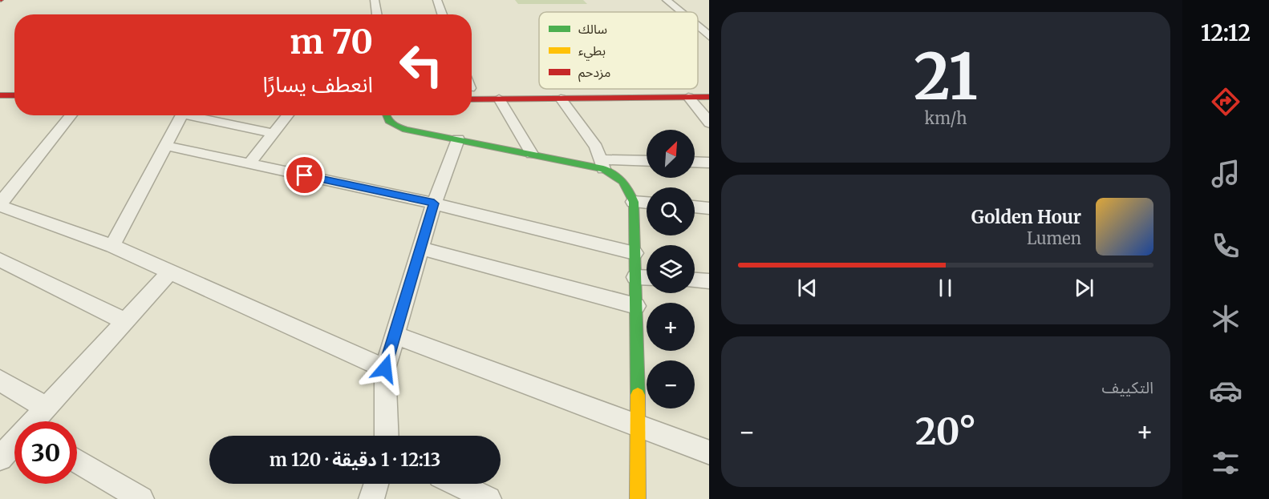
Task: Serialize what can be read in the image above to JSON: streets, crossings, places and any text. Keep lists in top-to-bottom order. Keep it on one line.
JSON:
{"legend":["سالك","بطيء","مزدحم"],"north":"top right","page":{"tabs":"12:12","tile":[["21","km/h"],"التكييف"],"turn":["70 m","انعطف يسارًا"],"map_buttons":["+","−"],"song":["Golden Hour","Lumen"],"heat":["−","20°","+"],"limit":"30","trip":"12:13 · 1 دقيقة · 120 m"}}
